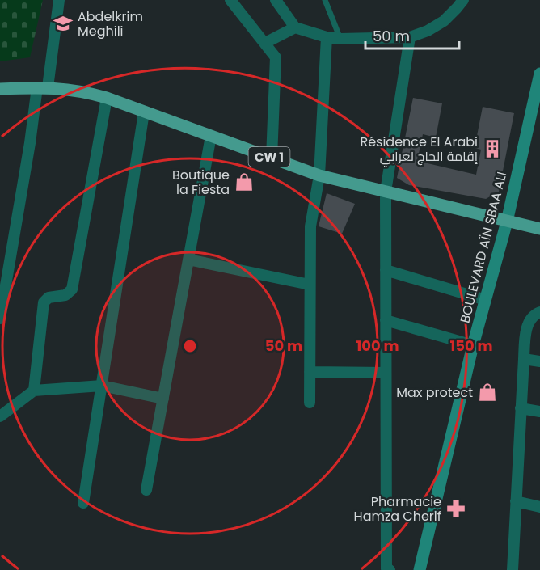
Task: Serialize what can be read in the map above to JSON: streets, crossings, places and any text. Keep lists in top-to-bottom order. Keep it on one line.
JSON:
{"streets":{"main road":["CW 1","BOULEVARD AÏN SBAA ALI"]},"crossings":[["CW 1","BOULEVARD AÏN SBAA ALI"]],"places":{"school or university":["Abdelkrim Meghili"],"building":["Résidence El Arabi إقامة الحاج لعرابي"],"shop":["Boutique la Fiesta","Max protect"],"pharmacy":["Pharmacie Hamza Cherif"]},"scale_bar":"50 m","rings":["50 m","100 m","150 m"]}
